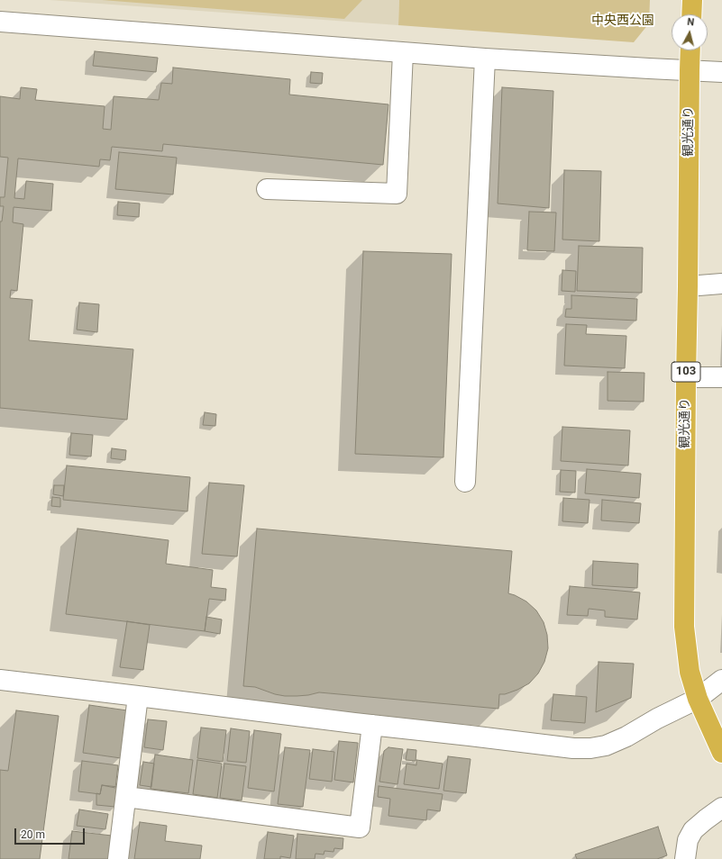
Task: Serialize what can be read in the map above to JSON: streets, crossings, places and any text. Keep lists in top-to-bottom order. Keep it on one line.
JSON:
{"streets":{"highway":["観光通り","103"]},"parks":["中央西公園"],"scale_bar":"20 m","north":"top"}
